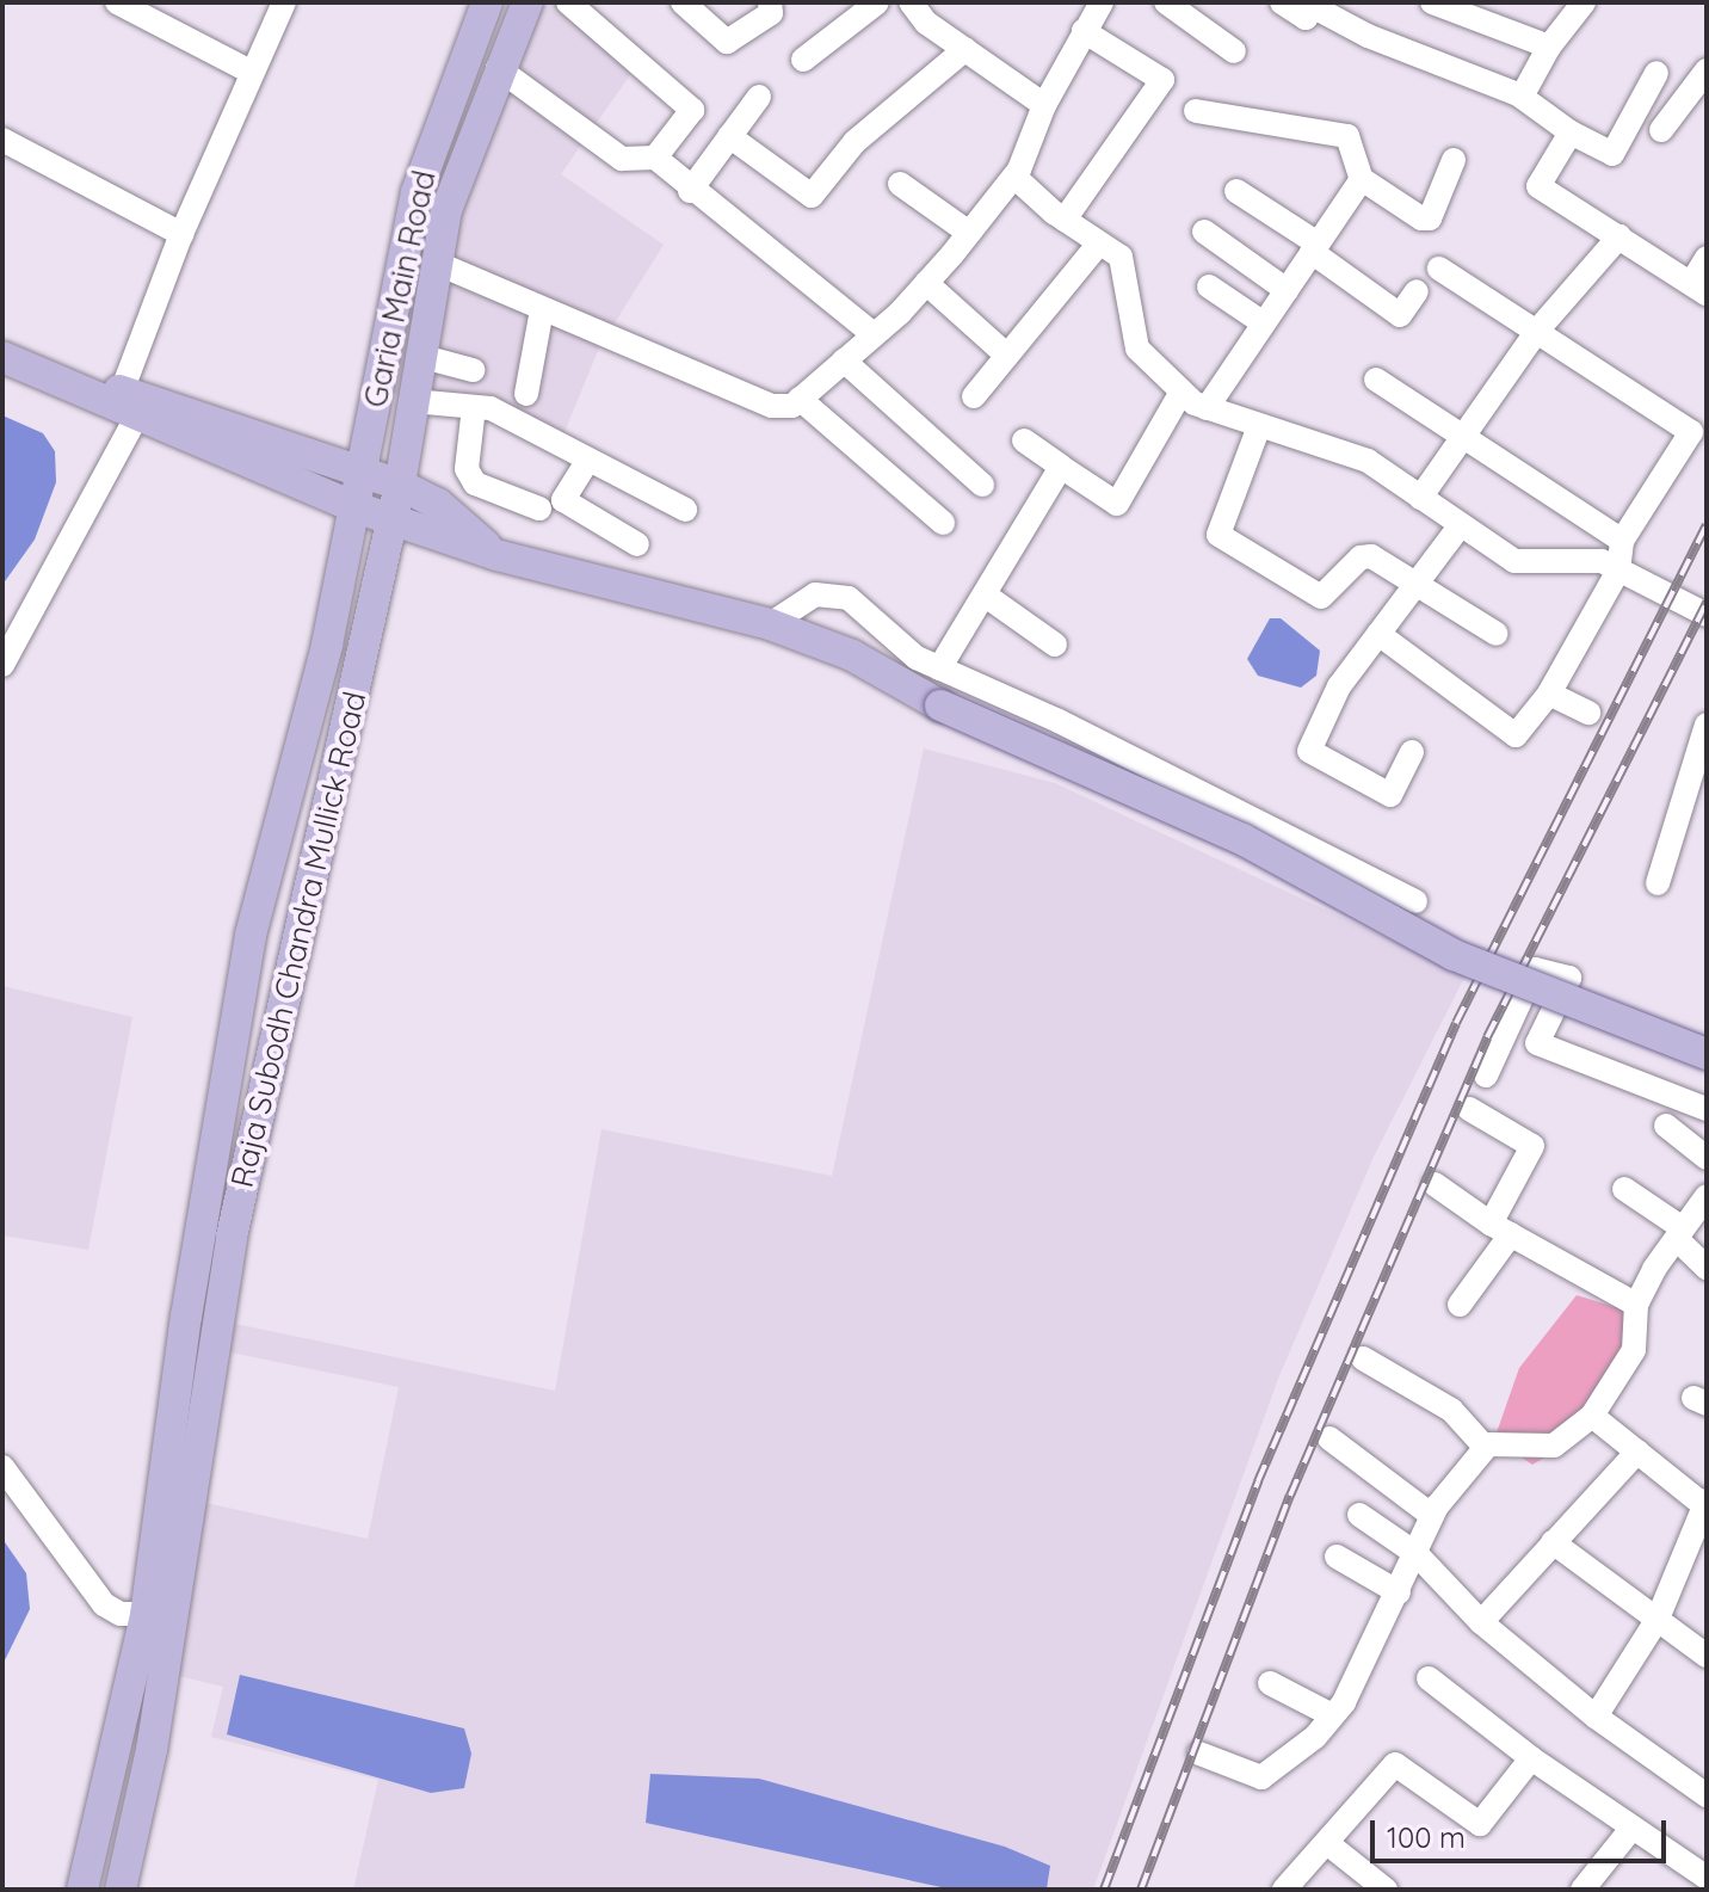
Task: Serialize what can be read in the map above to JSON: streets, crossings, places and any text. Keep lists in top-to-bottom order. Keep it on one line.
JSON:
{"streets":{"main road":["Garia Main Road","Raja Subodh Chandra Mullick Road"]},"crossings":[["Garia Main Road","Raja Subodh Chandra Mullick Road"]],"scale_bar":"100 m"}
